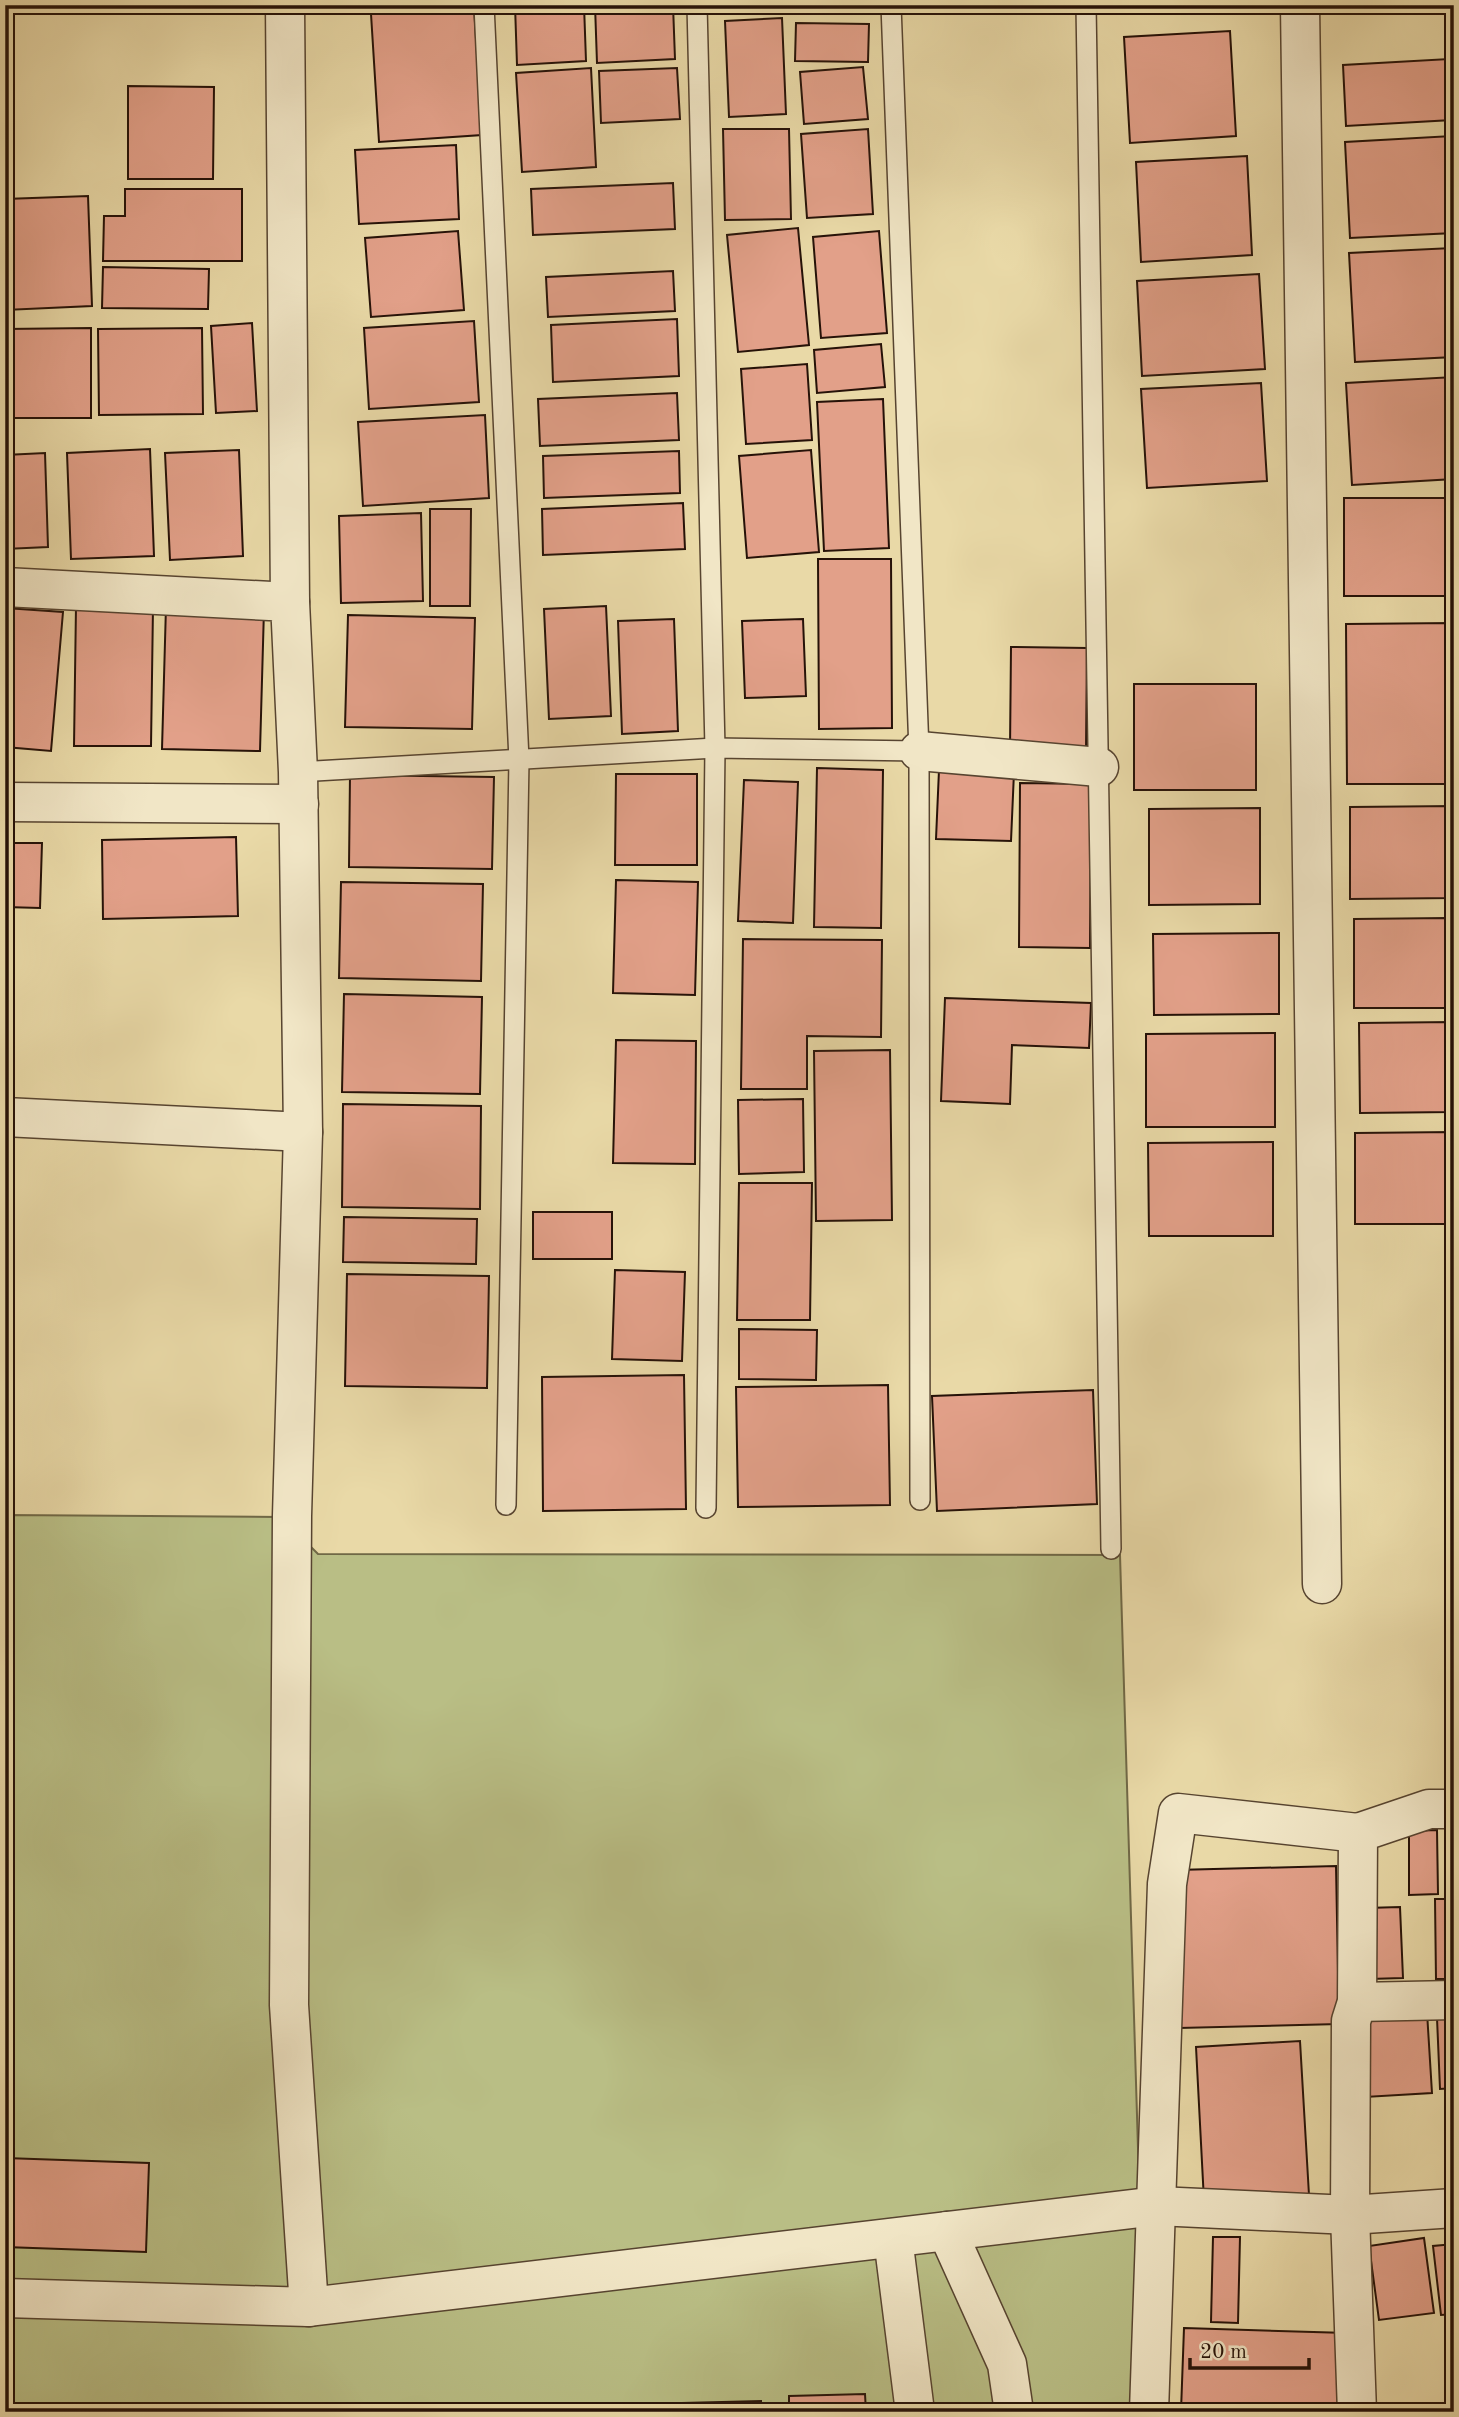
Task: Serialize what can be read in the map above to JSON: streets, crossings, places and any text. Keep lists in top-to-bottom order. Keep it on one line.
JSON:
{"scale_bar":"20 m"}
